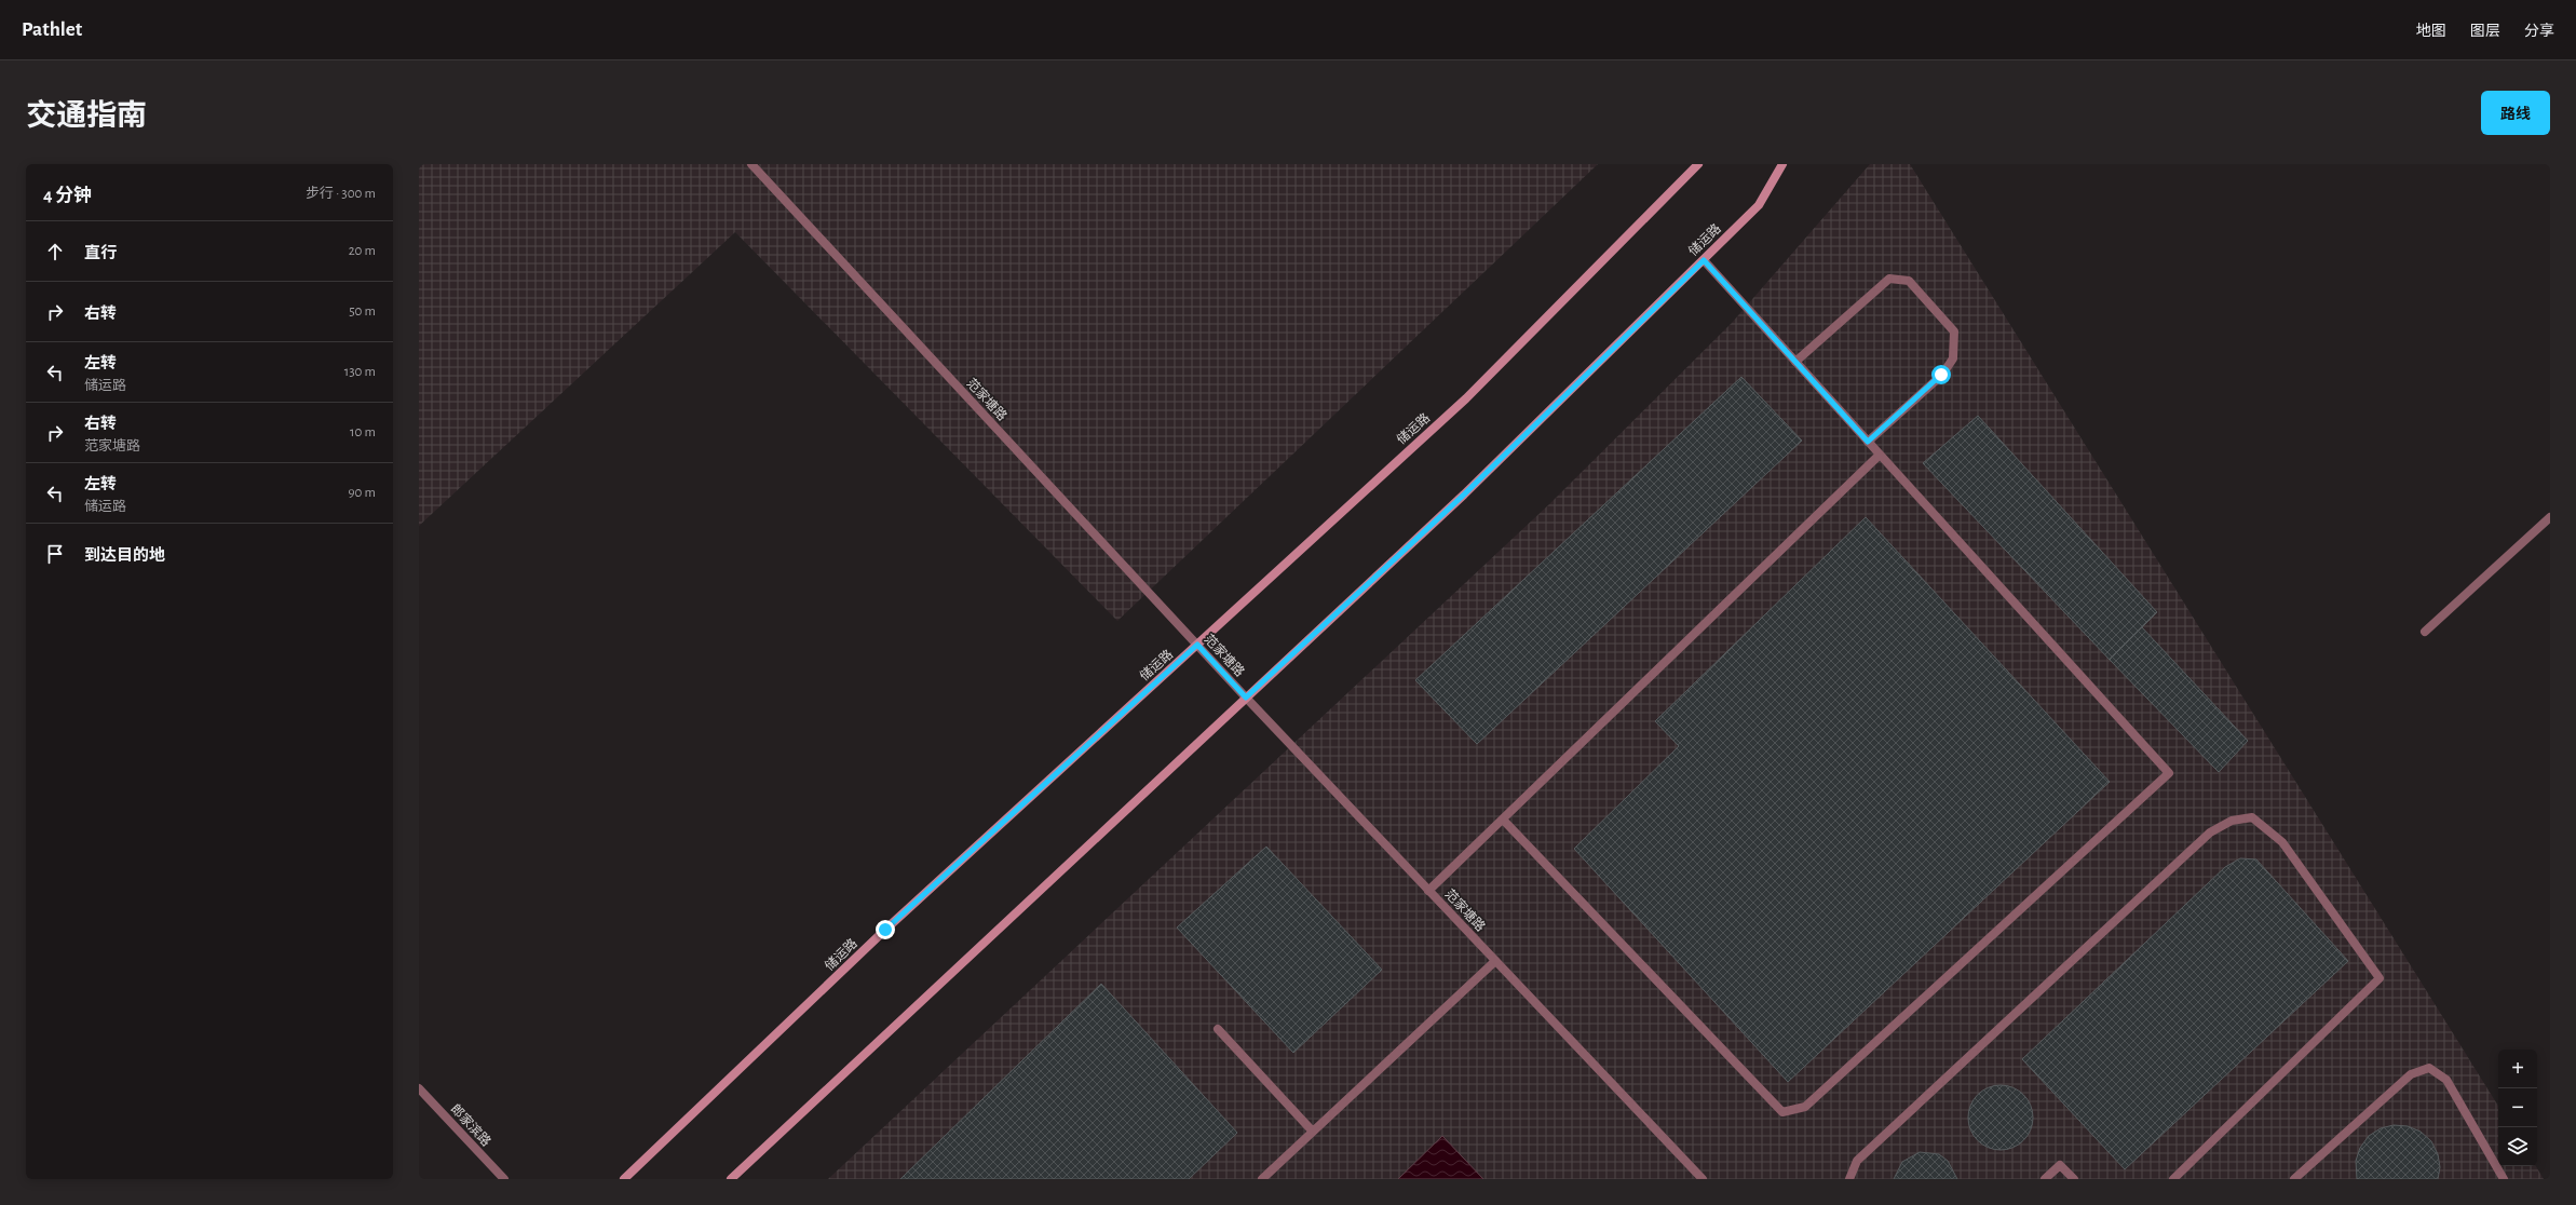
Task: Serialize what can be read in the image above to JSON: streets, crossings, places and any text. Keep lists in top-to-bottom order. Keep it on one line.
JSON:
{"streets":{"main road":["储运路"],"street":["范家塘路","郎家滨路"]},"crossings":[["储运路","范家塘路"]],"page":{"header":"Pathlet","nav":["地图","图层","分享"],"title":"交通指南","buttons":"路线","heading":["4 分钟","步行 · 300 m"],"list":[["直行","20 m"],["右转","50 m"],["左转","储运路","130 m"],["右转","范家塘路","10 m"],["左转","储运路","90 m"],"到达目的地"],"map_buttons":["+","−"]}}
